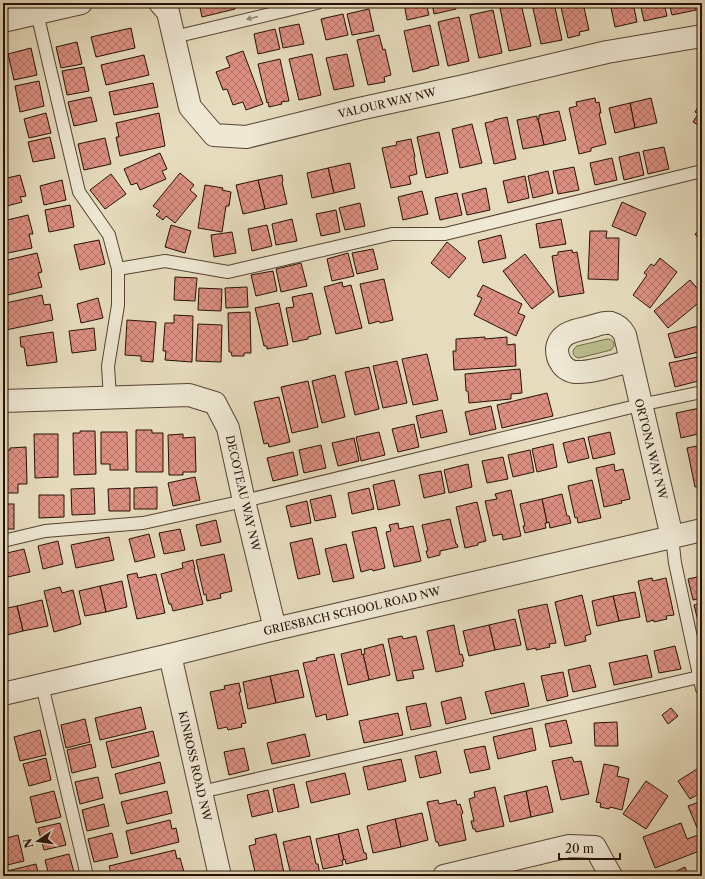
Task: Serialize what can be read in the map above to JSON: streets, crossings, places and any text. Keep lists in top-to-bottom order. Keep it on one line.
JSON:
{"streets":{"street":["VALOUR WAY NW","ORTONA WAY NW","DECOTEAU WAY NW","GRIESBACH SCHOOL ROAD NW","KINROSS ROAD NW"]},"crossings":[["ORTONA WAY NW","GRIESBACH SCHOOL ROAD NW"],["DECOTEAU WAY NW","GRIESBACH SCHOOL ROAD NW"],["GRIESBACH SCHOOL ROAD NW","KINROSS ROAD NW"]],"scale_bar":"20 m","north":"left"}
